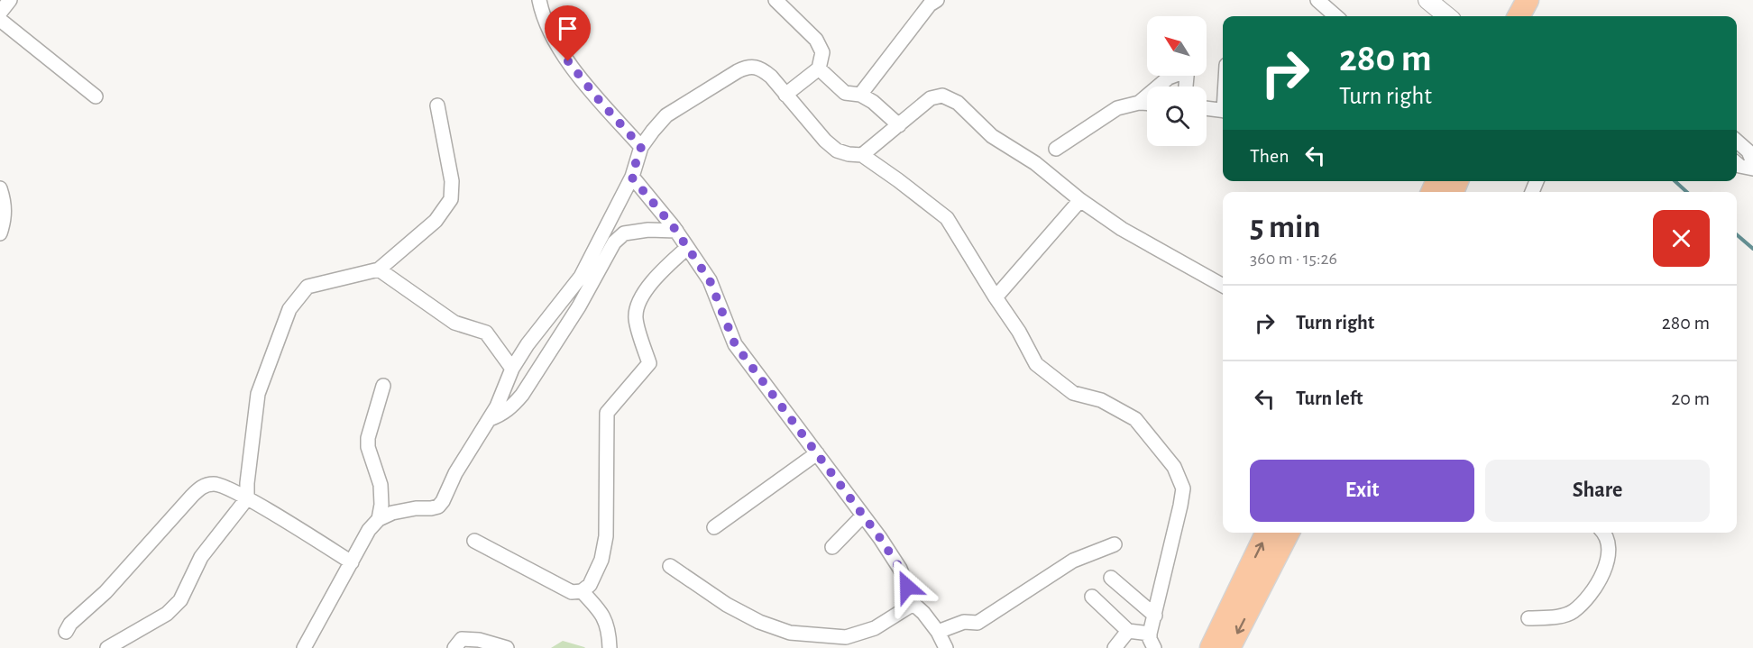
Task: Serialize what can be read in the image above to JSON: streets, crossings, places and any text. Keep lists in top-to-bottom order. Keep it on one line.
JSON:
{"north":"top left","page":{"turn":["280 m","Turn right"],"then":"Then","heading":["5 min","360 m · 15:26"],"list":[{"name":"Turn right","value":"280 m"},{"name":"Turn left","value":"20 m"}],"buttons":["Exit","Share"]}}
